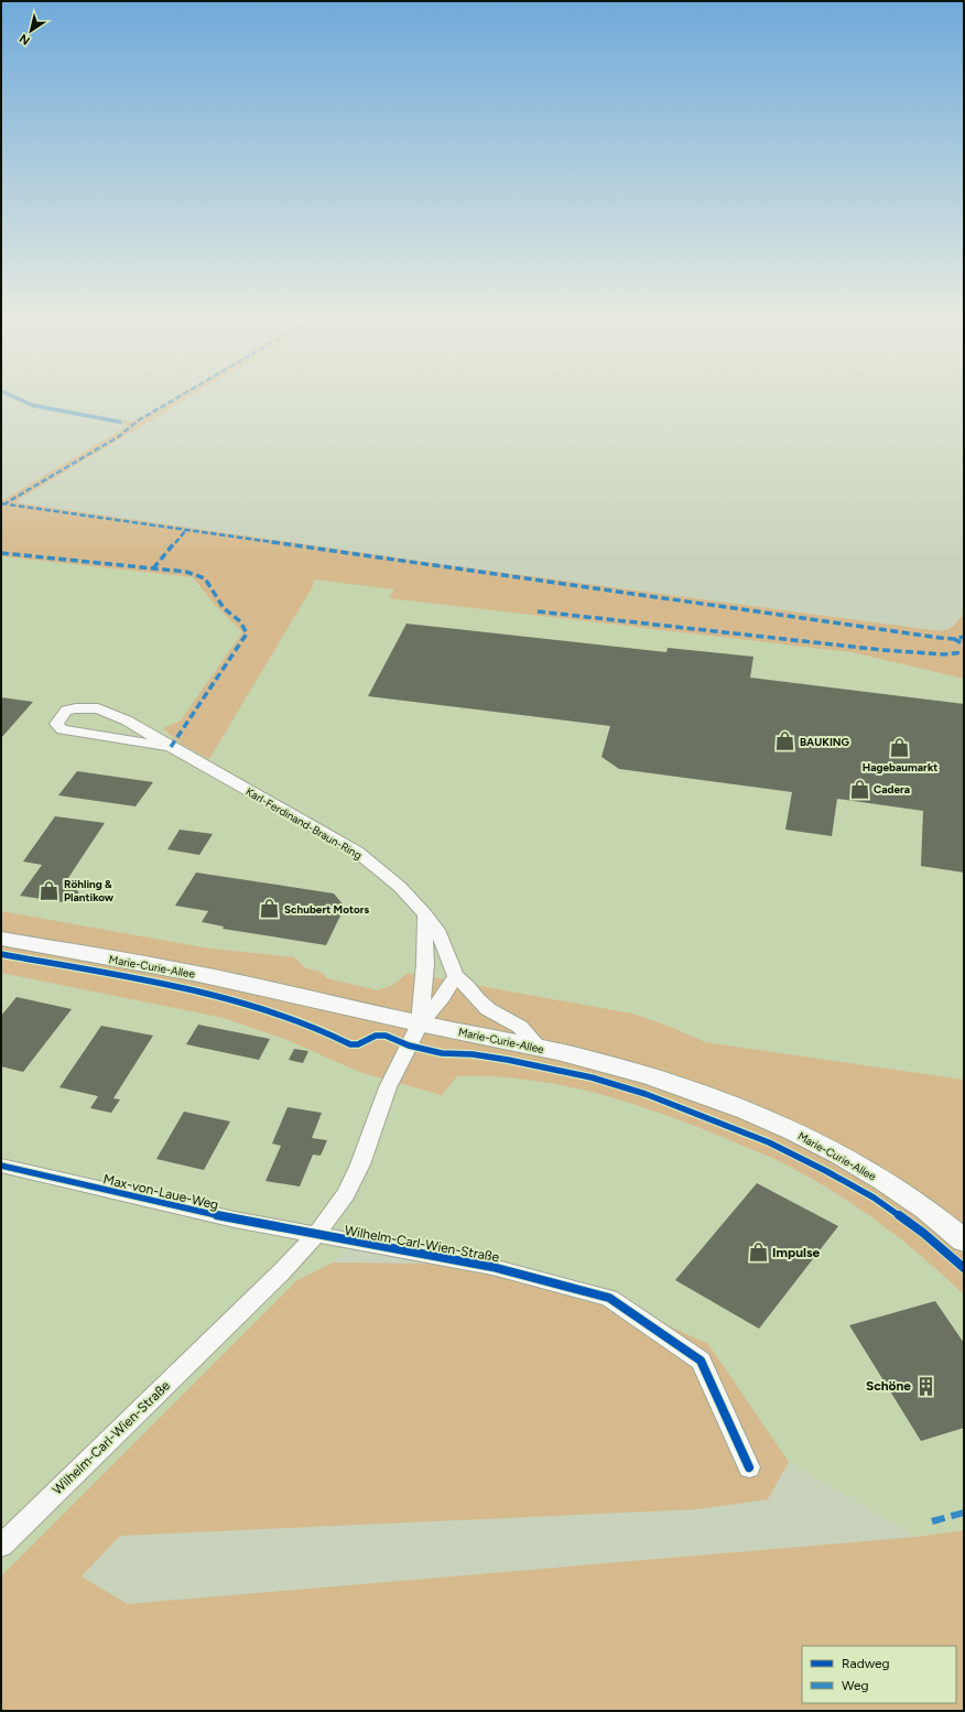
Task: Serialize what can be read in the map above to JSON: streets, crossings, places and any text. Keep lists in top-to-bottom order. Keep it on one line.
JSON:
{"streets":{"main road":["Marie-Curie-Allee"],"street":["Karl-Ferdinand-Braun-Ring","Max-von-Laue-Weg","Wilhelm-Carl-Wien-Straße"]},"crossings":[["Karl-Ferdinand-Braun-Ring","Marie-Curie-Allee"],["Marie-Curie-Allee","Wilhelm-Carl-Wien-Straße"],["Max-von-Laue-Weg","Wilhelm-Carl-Wien-Straße"]],"places":{"shop":["BAUKING","Hagebaumarkt","Cadera","Röhling & Plantikow","Schubert Motors","Impulse"],"building":["Schöne"]},"legend":["Radweg","Weg"],"north":"bottom left"}
